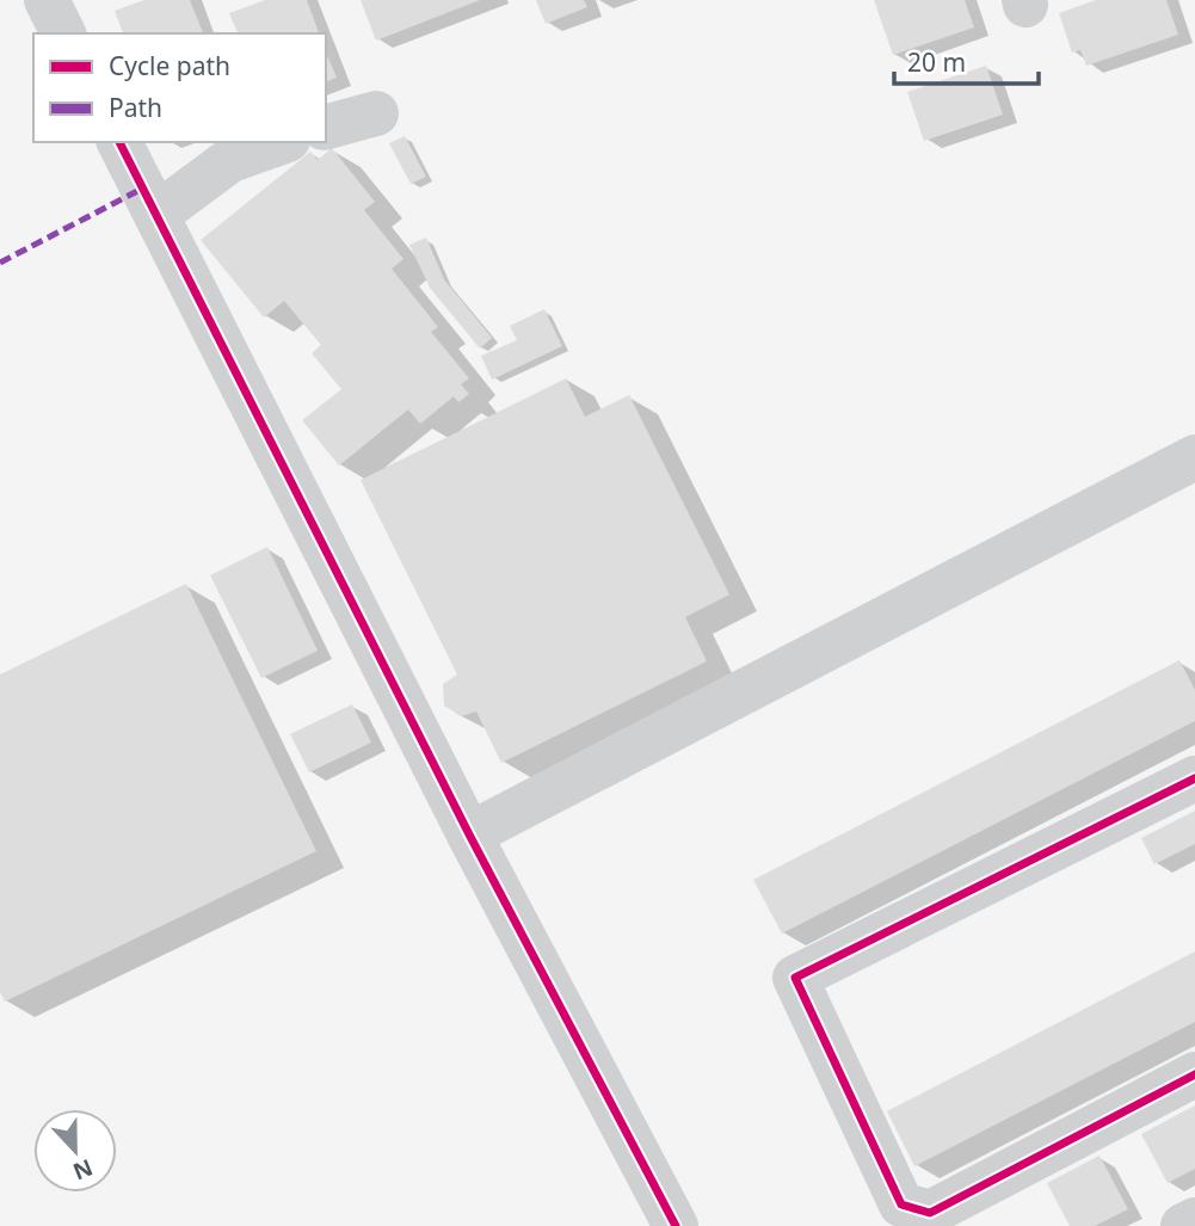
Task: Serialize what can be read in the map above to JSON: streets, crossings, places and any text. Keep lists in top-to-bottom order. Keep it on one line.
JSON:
{"legend":["Cycle path","Path"],"scale_bar":"20 m","north":"bottom"}
